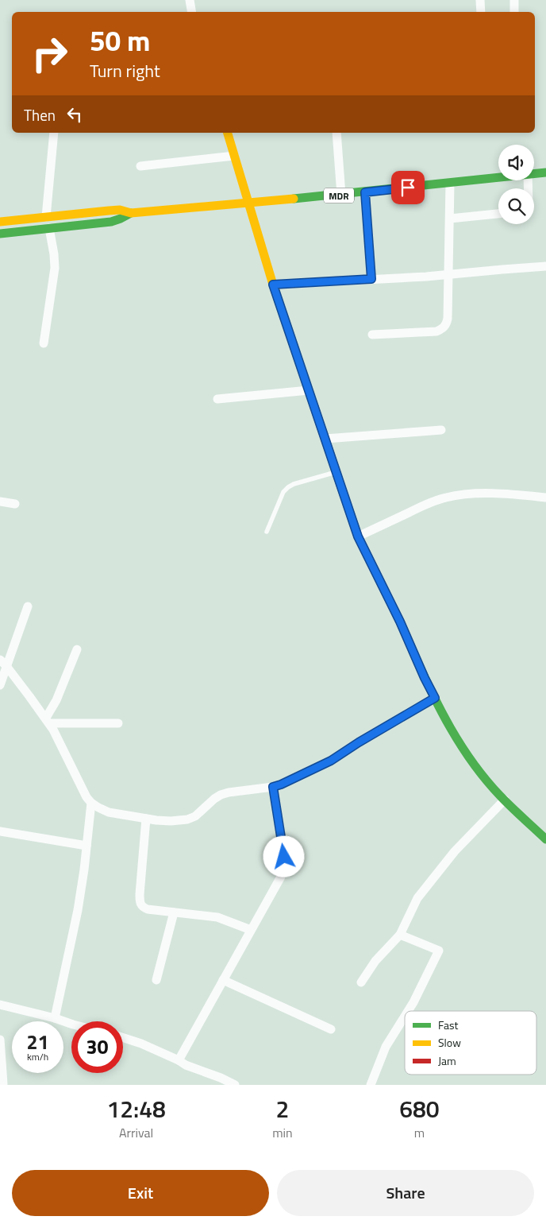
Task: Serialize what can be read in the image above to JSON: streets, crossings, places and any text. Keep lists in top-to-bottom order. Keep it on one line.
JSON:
{"streets":{"street":["MDR"]},"legend":["Fast","Slow","Jam"],"page":{"turn":["50 m","Turn right"],"then":"Then","speed":"21 km/h","limit":"30","eta":["12:48","Arrival","2","min","680","m"],"buttons":["Exit","Share"]}}
